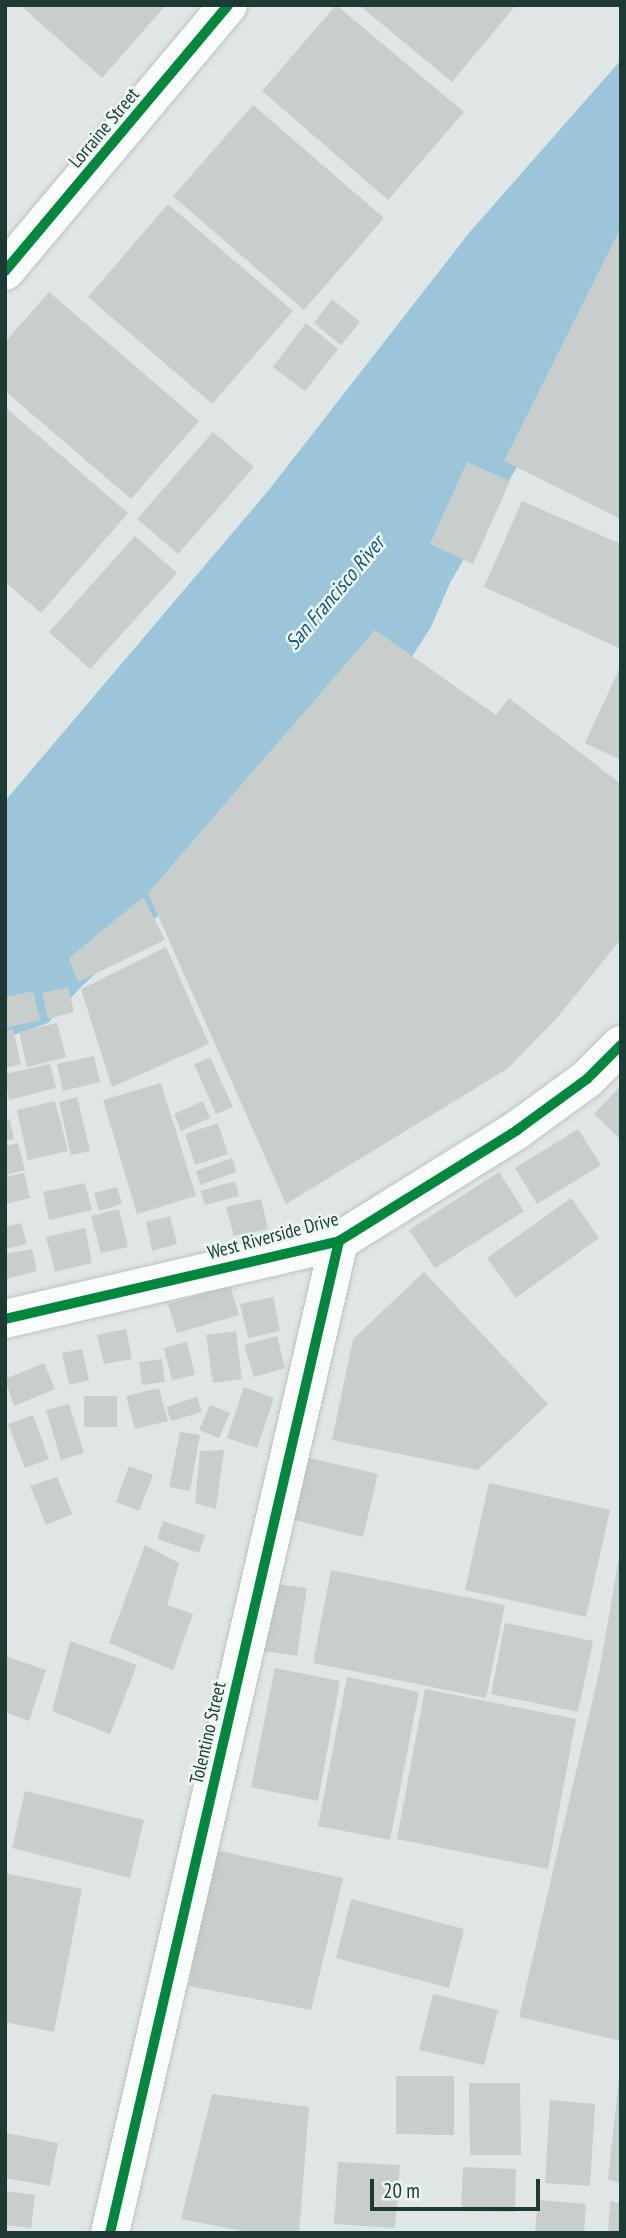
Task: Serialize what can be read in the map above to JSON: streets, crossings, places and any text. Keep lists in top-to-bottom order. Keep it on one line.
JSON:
{"streets":{"street":["Lorraine Street","West Riverside Drive","Tolentino Street"]},"crossings":[["West Riverside Drive","Tolentino Street"]],"water":["San Francisco River"],"scale_bar":"20 m"}
